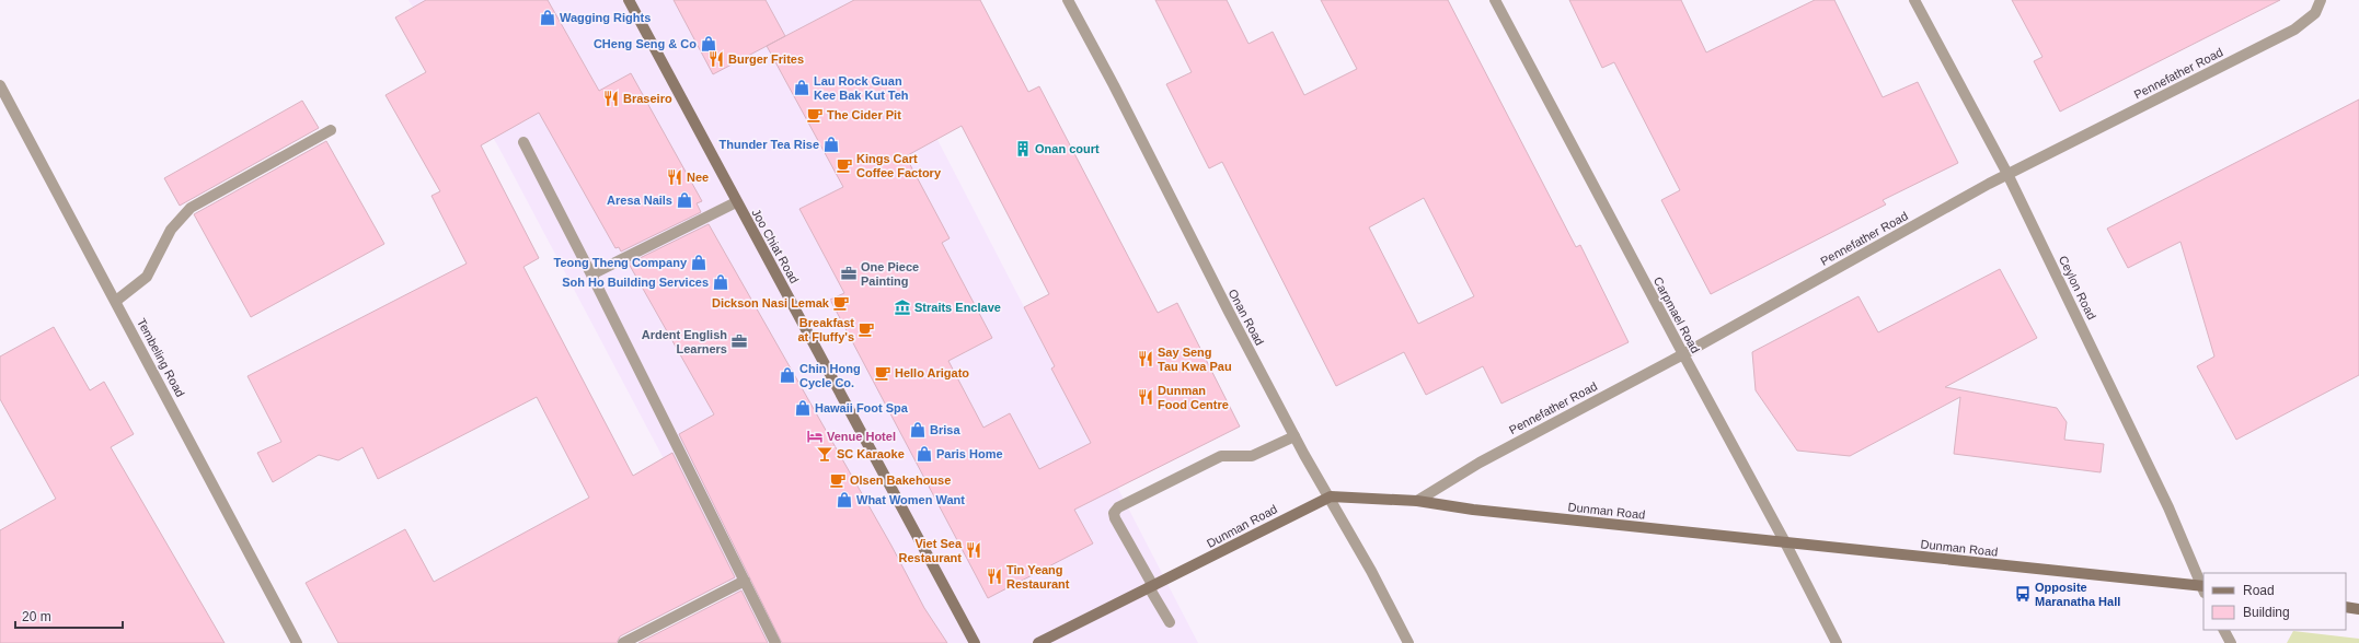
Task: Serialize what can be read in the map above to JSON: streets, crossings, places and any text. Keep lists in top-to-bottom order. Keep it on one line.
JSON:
{"streets":{"street":["Pennefather Road","Joo Chiat Road","Ceylon Road","Carpmael Road","Onan Road","Tembeling Road","Dunman Road"]},"crossings":[["Pennefather Road","Ceylon Road"],["Pennefather Road","Carpmael Road"],["Pennefather Road","Dunman Road"],["Ceylon Road","Dunman Road"],["Carpmael Road","Dunman Road"],["Onan Road","Dunman Road"]],"places":{"shop":["Wagging Rights","CHeng Seng & Co","Lau Rock Guan Kee Bak Kut Teh","Thunder Tea Rise","Aresa Nails","Teong Theng Company","Soh Ho Building Services","Chin Hong Cycle Co.","Hawaii Foot Spa","Brisa","Paris Home","What Women Want"],"restaurant":["Burger Frites","Braseiro","Nee","Say Seng Tau Kwa Pau","Dunman Food Centre","Viet Sea Restaurant","Tin Yeang Restaurant"],"cafe":["The Cider Pit","Kings Cart Coffee Factory","Dickson Nasi Lemak","Breakfast at Fluffy's","Hello Arigato","Olsen Bakehouse"],"building":["Onan court"],"office":["One Piece Painting","Ardent English Learners"],"museum":["Straits Enclave"],"hotel":["Venue Hotel"],"bar":["SC Karaoke"],"bus stop":["Opposite Maranatha Hall"]},"legend":["Road","Building"],"scale_bar":"20 m"}
